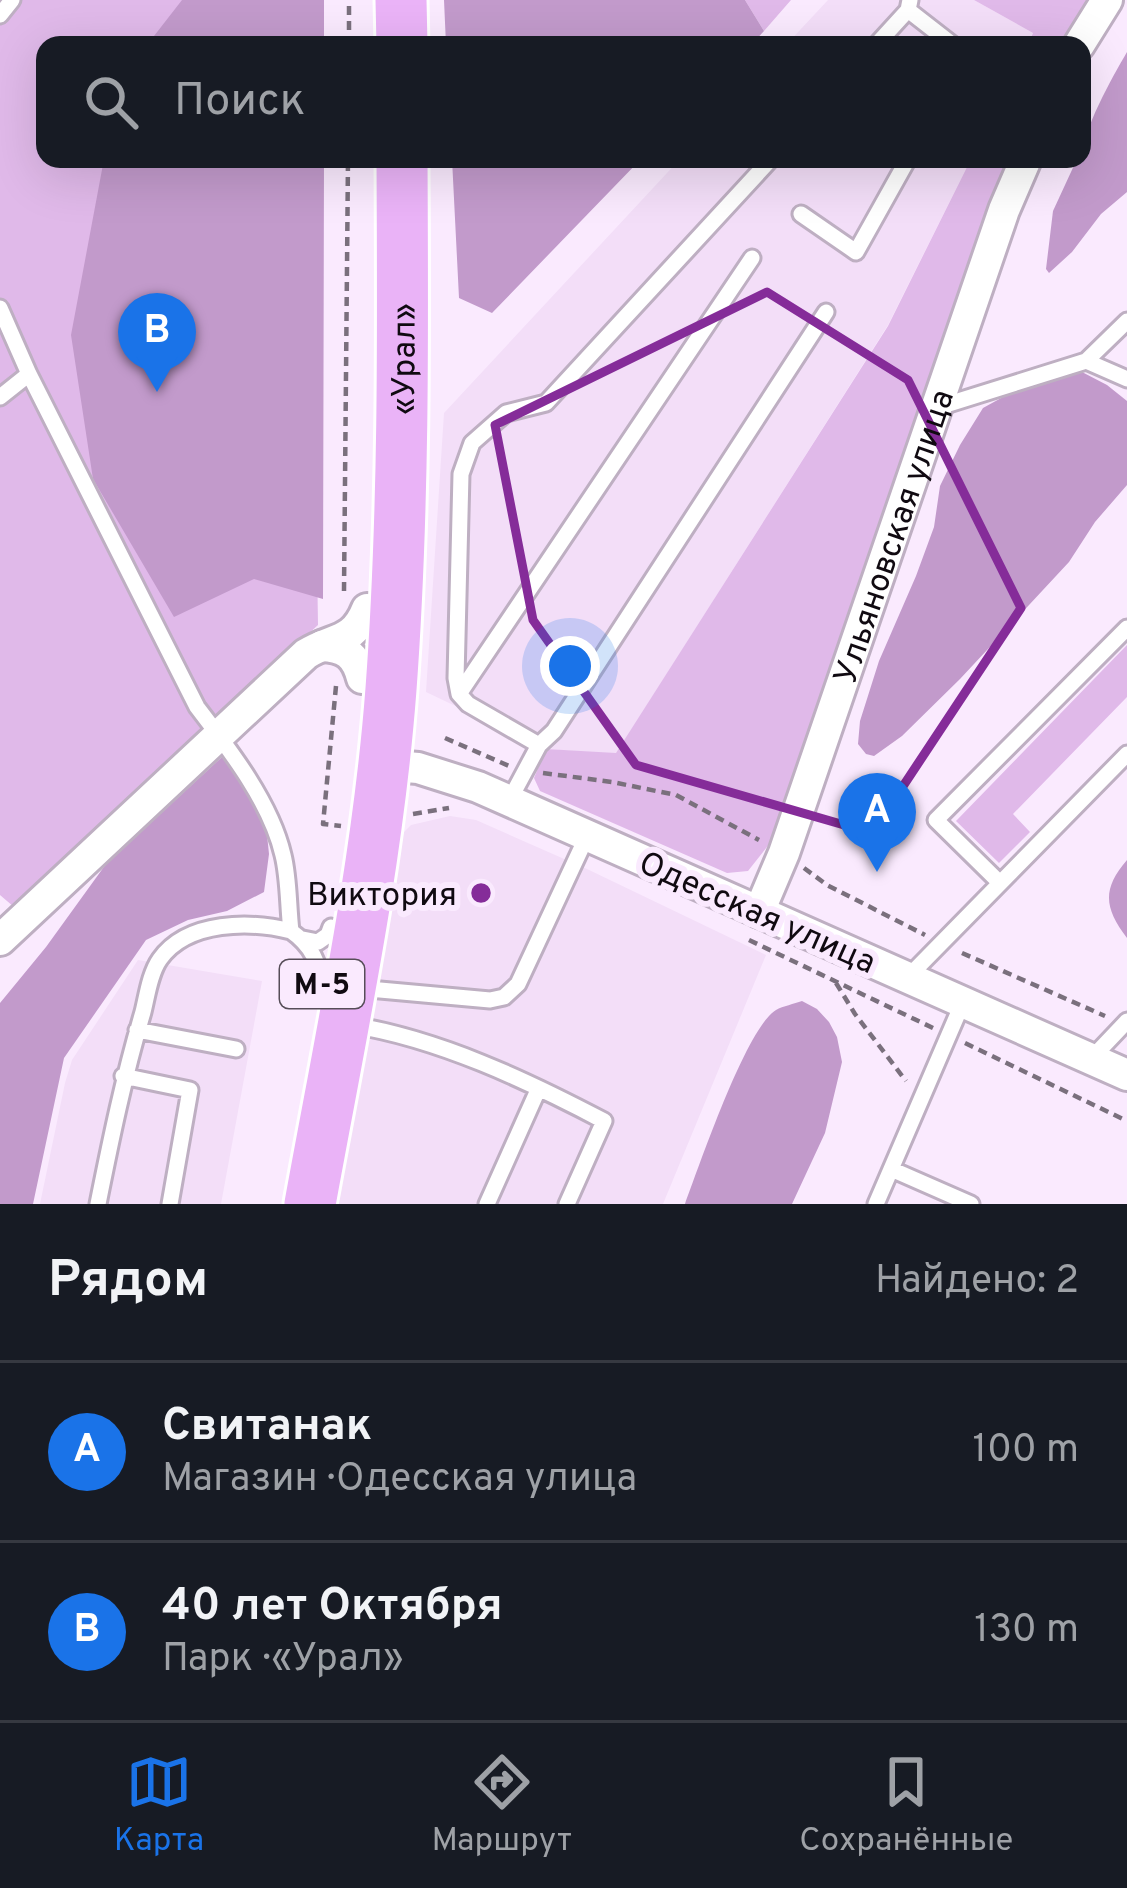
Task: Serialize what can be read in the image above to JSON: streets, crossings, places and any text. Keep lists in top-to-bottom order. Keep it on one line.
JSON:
{"streets":{"highway":["«Урал»","М-5"],"street":["Ульяновская улица","Одесская улица"]},"crossings":[["«Урал»","М-5"],["Ульяновская улица","Одесская улица"],["Одесская улица","М-5"]],"places":["Виктория"],"page":{"search":"Поиск","pins":["B","A"],"heading":["Рядом","Найдено: 2"],"list":[{"mark":"A","name":"Свитанак","note":"Магазин · Одесская улица","value":"100 m"},{"mark":"B","name":"40 лет Октября","note":"Парк · «Урал»","value":"130 m"}],"nav":["Карта","Маршрут","Сохранённые"]}}
